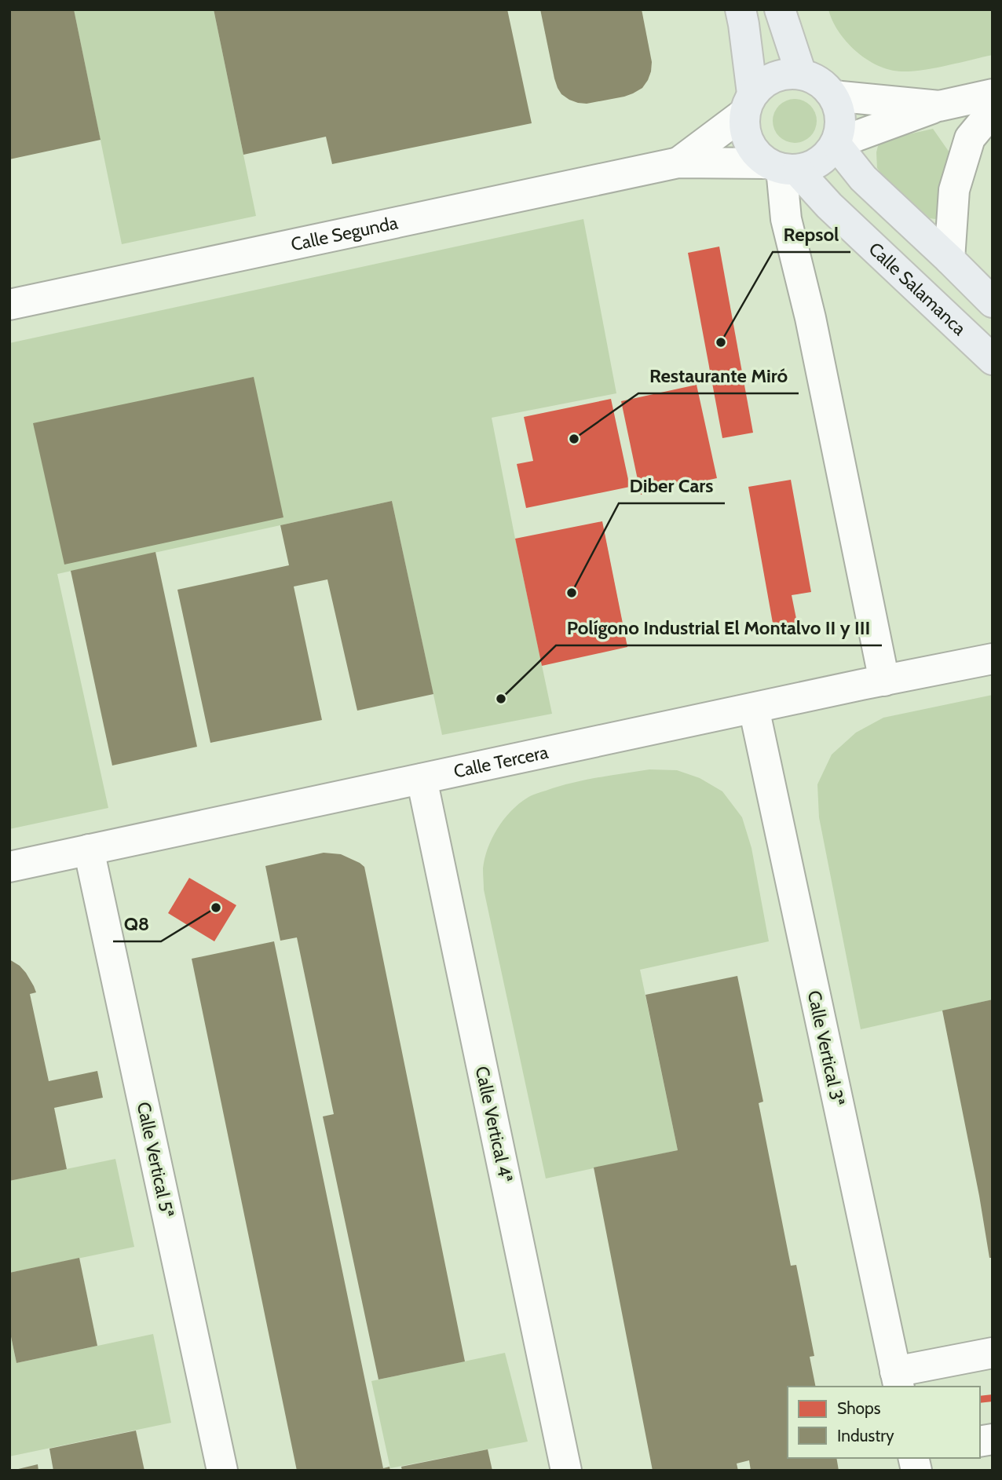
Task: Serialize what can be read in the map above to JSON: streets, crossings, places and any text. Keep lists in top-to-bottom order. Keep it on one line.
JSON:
{"streets":{"main road":["Calle Salamanca"],"street":["Calle Segunda","Calle Tercera","Calle Vertical 3ª","Calle Vertical 4ª","Calle Vertical 5ª"]},"crossings":[["Calle Segunda","Calle Salamanca"],["Calle Tercera","Calle Vertical 3ª"],["Calle Tercera","Calle Vertical 4ª"],["Calle Tercera","Calle Vertical 5ª"]],"places":["Repsol","Restaurante Miró","Diber Cars","Polígono Industrial El Montalvo II y III","Q8"],"legend":["Shops","Industry"]}
